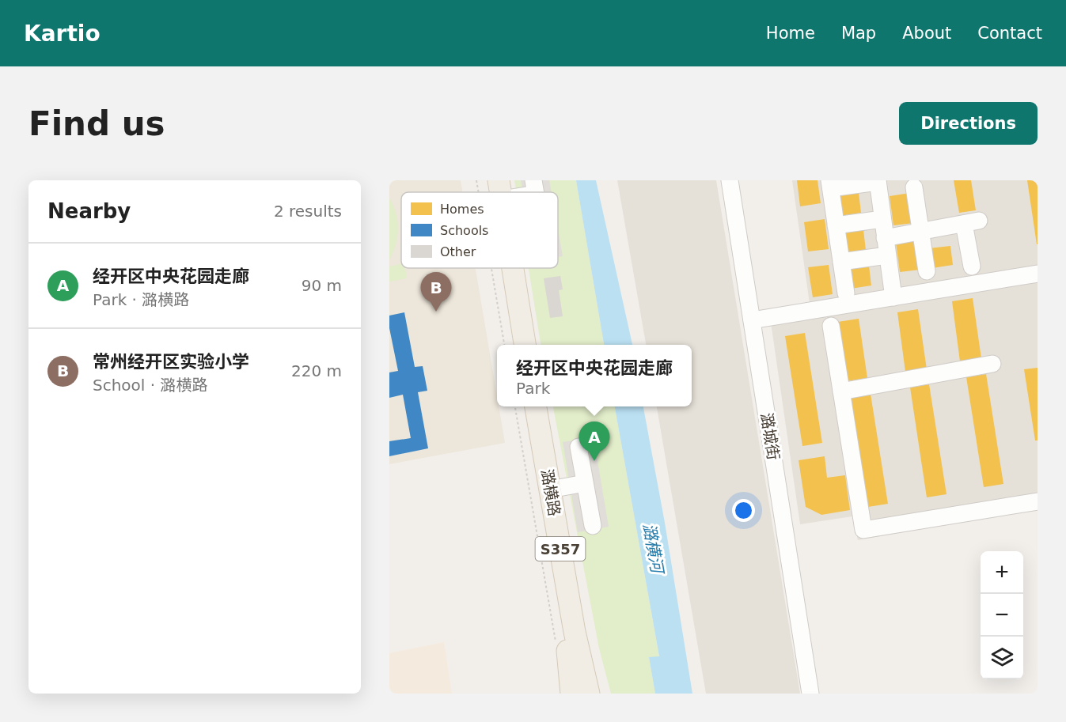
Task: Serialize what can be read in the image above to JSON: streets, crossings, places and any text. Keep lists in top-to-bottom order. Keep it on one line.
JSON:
{"streets":{"main road":["潞横路","S357"],"street":["潞城街"]},"water":["潞横河"],"legend":["Homes","Schools","Other"],"page":{"header":"Kartio","nav":["Home","Map","About","Contact"],"buttons":"Directions","title":"Find us","heading":["Nearby","2 results"],"list":[{"mark":"A","name":"经开区中央花园走廊","note":"Park · 潞横路","value":"90 m"},{"mark":"B","name":"常州经开区实验小学","note":"School · 潞横路","value":"220 m"}],"pins":["B","A"],"popup":["经开区中央花园走廊","Park"],"map_buttons":["+","−"]}}
